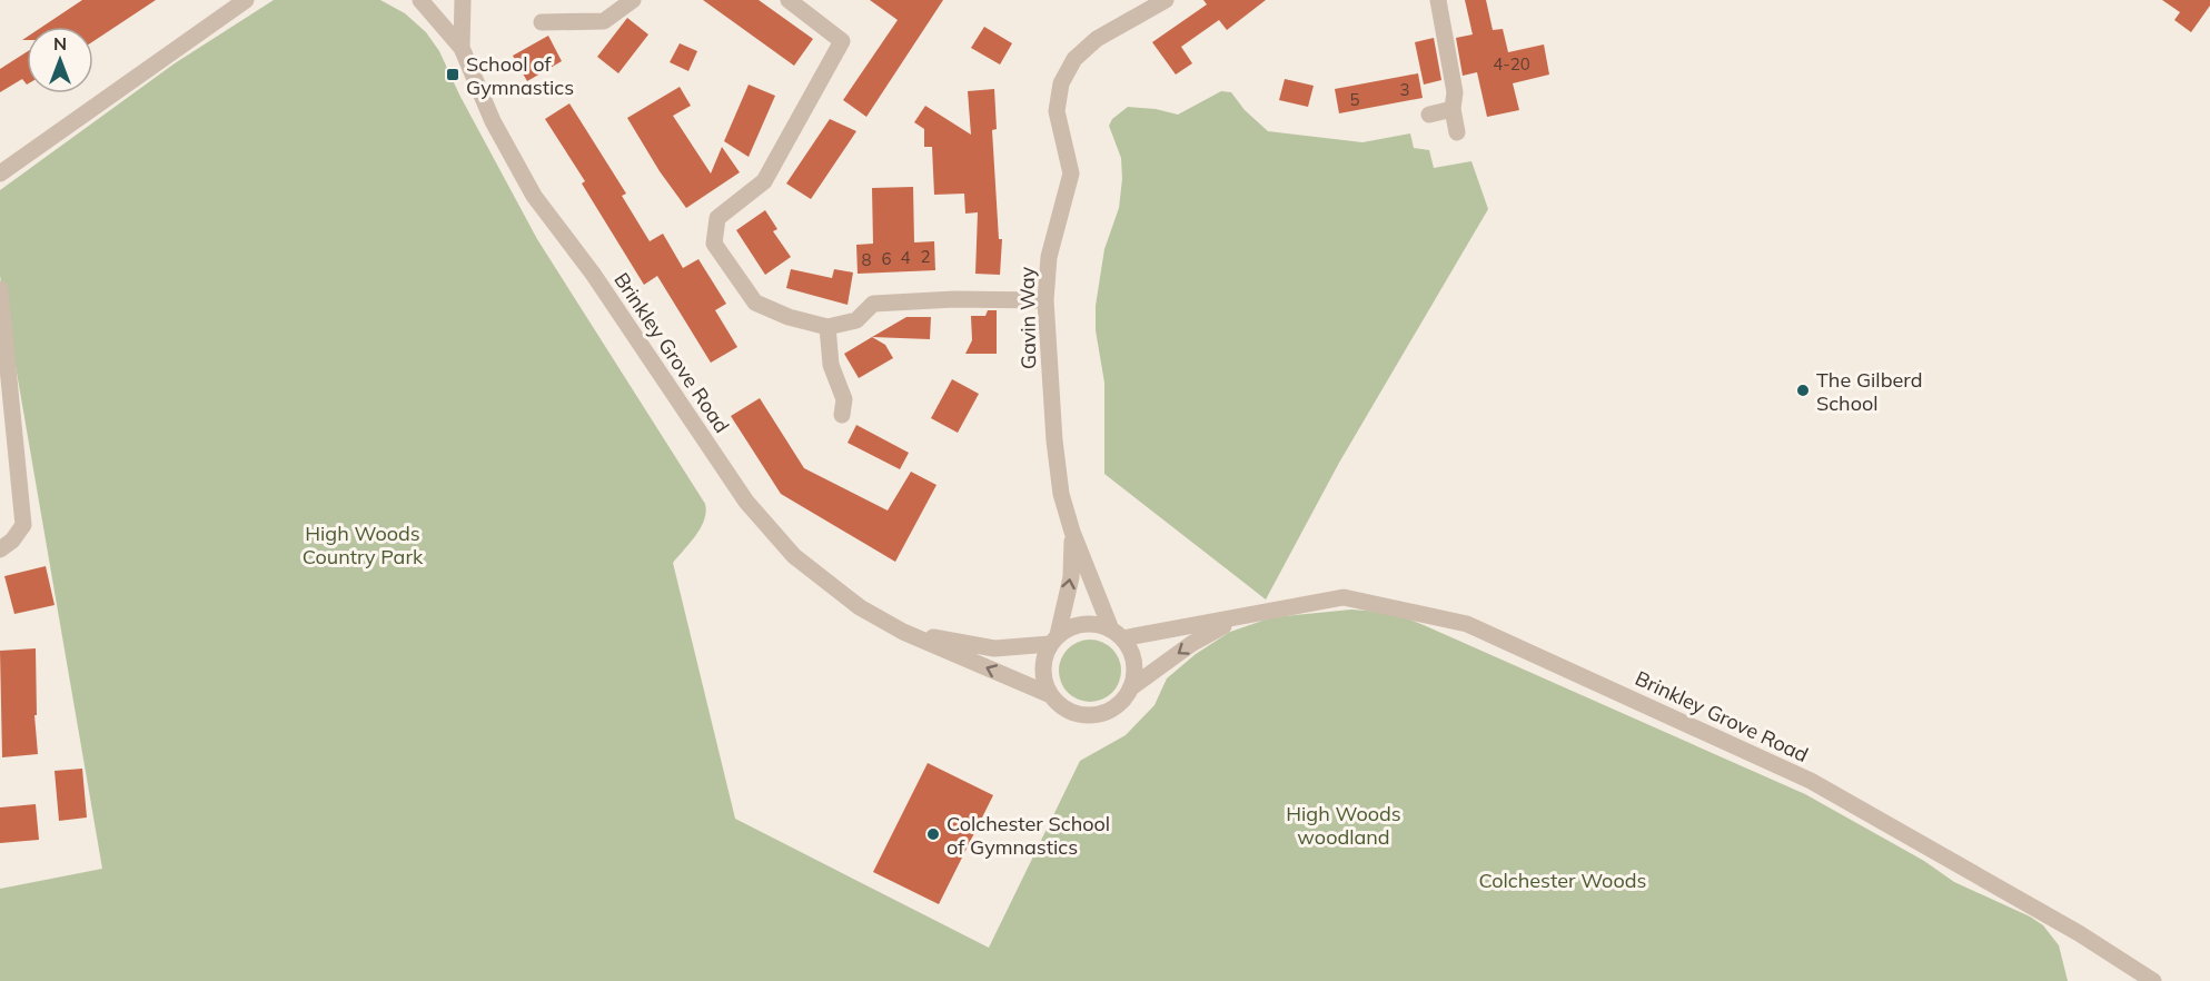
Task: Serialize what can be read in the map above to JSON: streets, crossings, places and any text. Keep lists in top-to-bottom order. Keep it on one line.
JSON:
{"streets":{"street":["Gavin Way","Brinkley Grove Road"]},"crossings":[["Gavin Way","Brinkley Grove Road"]],"parks":["High Woods Country Park","High Woods woodland","Colchester Woods"],"places":{"transit":["School of Gymnastics"],"other":["The Gilberd School","Colchester School of Gymnastics"]},"house_numbers":["4-20","3","5","2","4","6","8"],"north":"top"}
